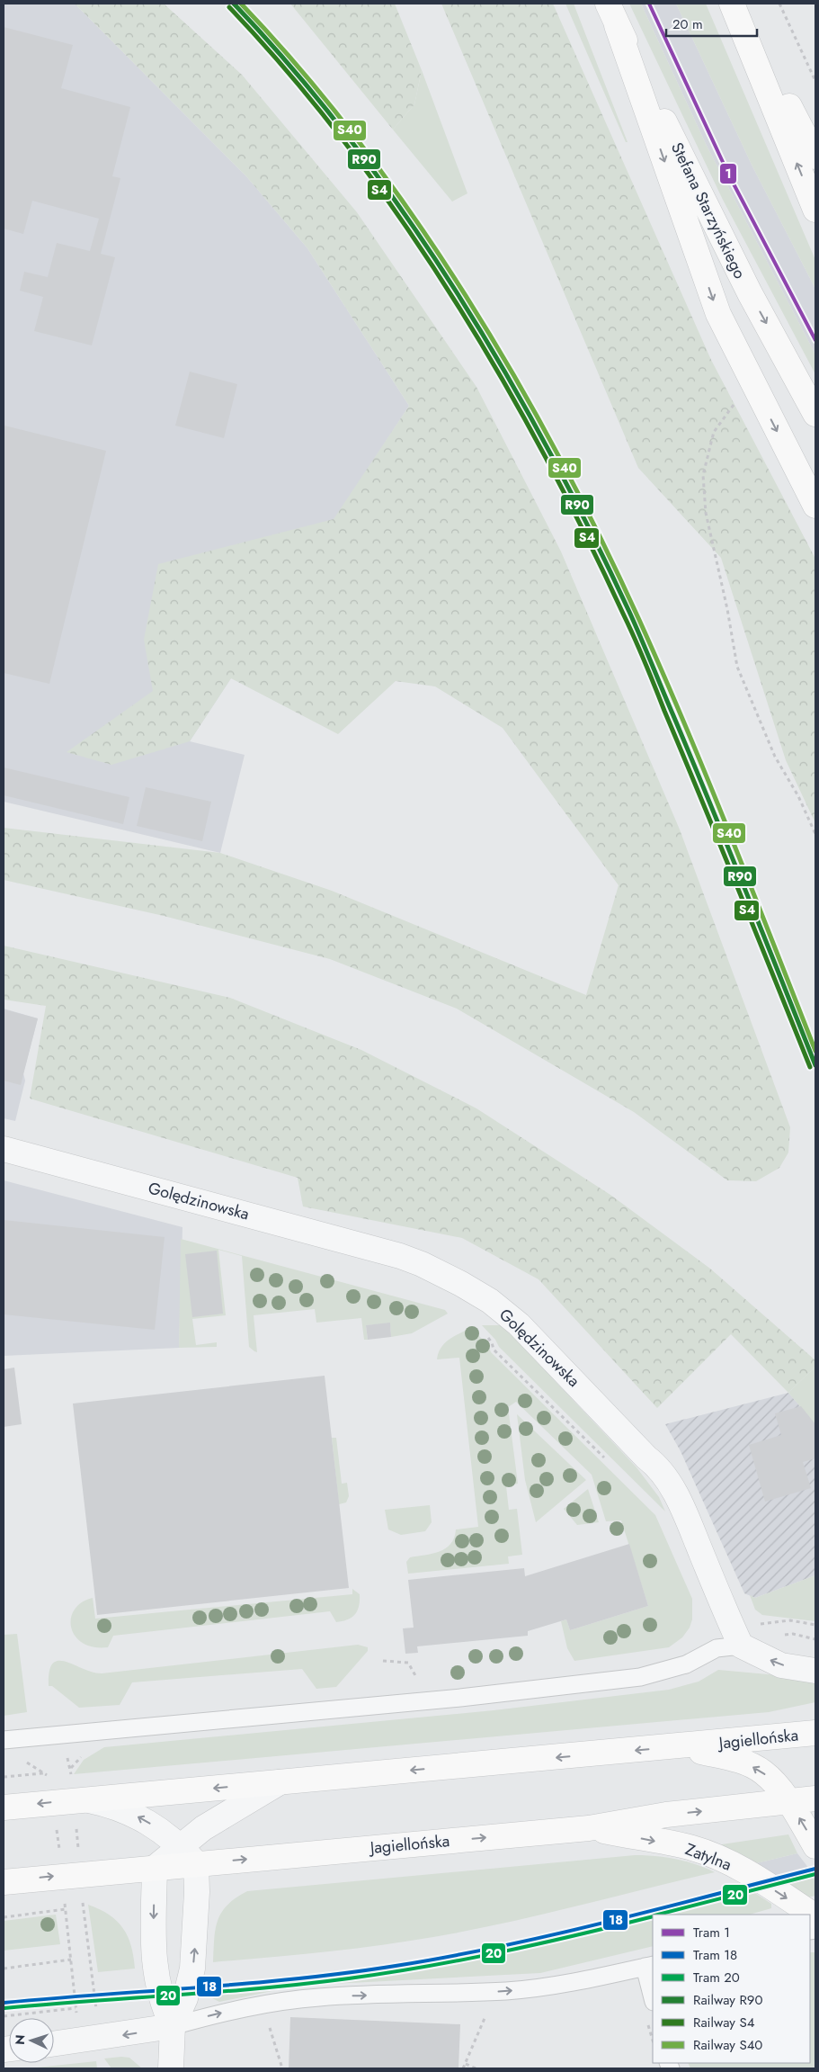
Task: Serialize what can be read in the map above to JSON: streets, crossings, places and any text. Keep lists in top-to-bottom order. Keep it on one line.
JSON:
{"streets":{"main road":["Stefana Starzyńskiego","Jagiellońska","Zatylna"],"street":["Golędzinowska"]},"crossings":[["Jagiellońska","Zatylna"]],"lines":["tram line 1","rail line R90","rail line S40","rail line S4","tram line 18","tram line 20"],"legend":["Tram 1","Tram 18","Tram 20","Railway R90","Railway S4","Railway S40"],"scale_bar":"20 m","north":"left"}
